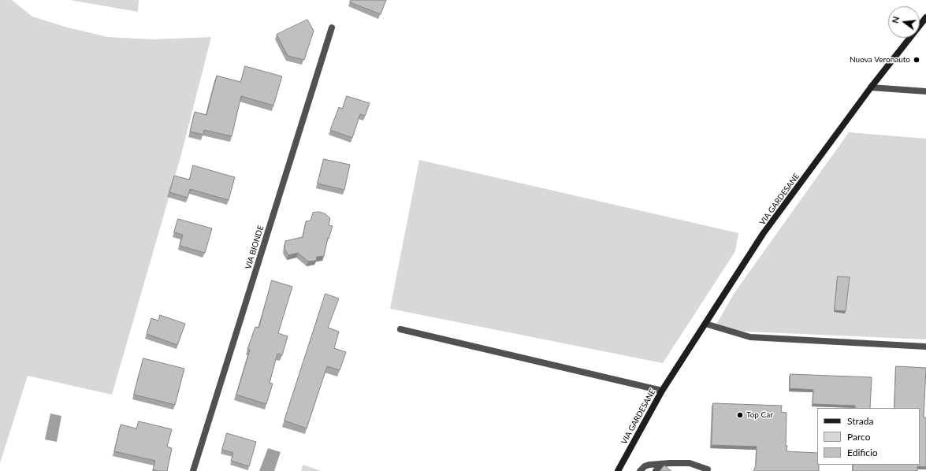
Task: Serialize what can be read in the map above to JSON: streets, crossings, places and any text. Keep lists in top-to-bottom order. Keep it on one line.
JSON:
{"streets":{"main road":["VIA GARDESANE"],"street":["VIA BIONDE"]},"places":["Nuova Veronauto","Top Car"],"legend":["Strada","Parco","Edificio"],"north":"left"}
